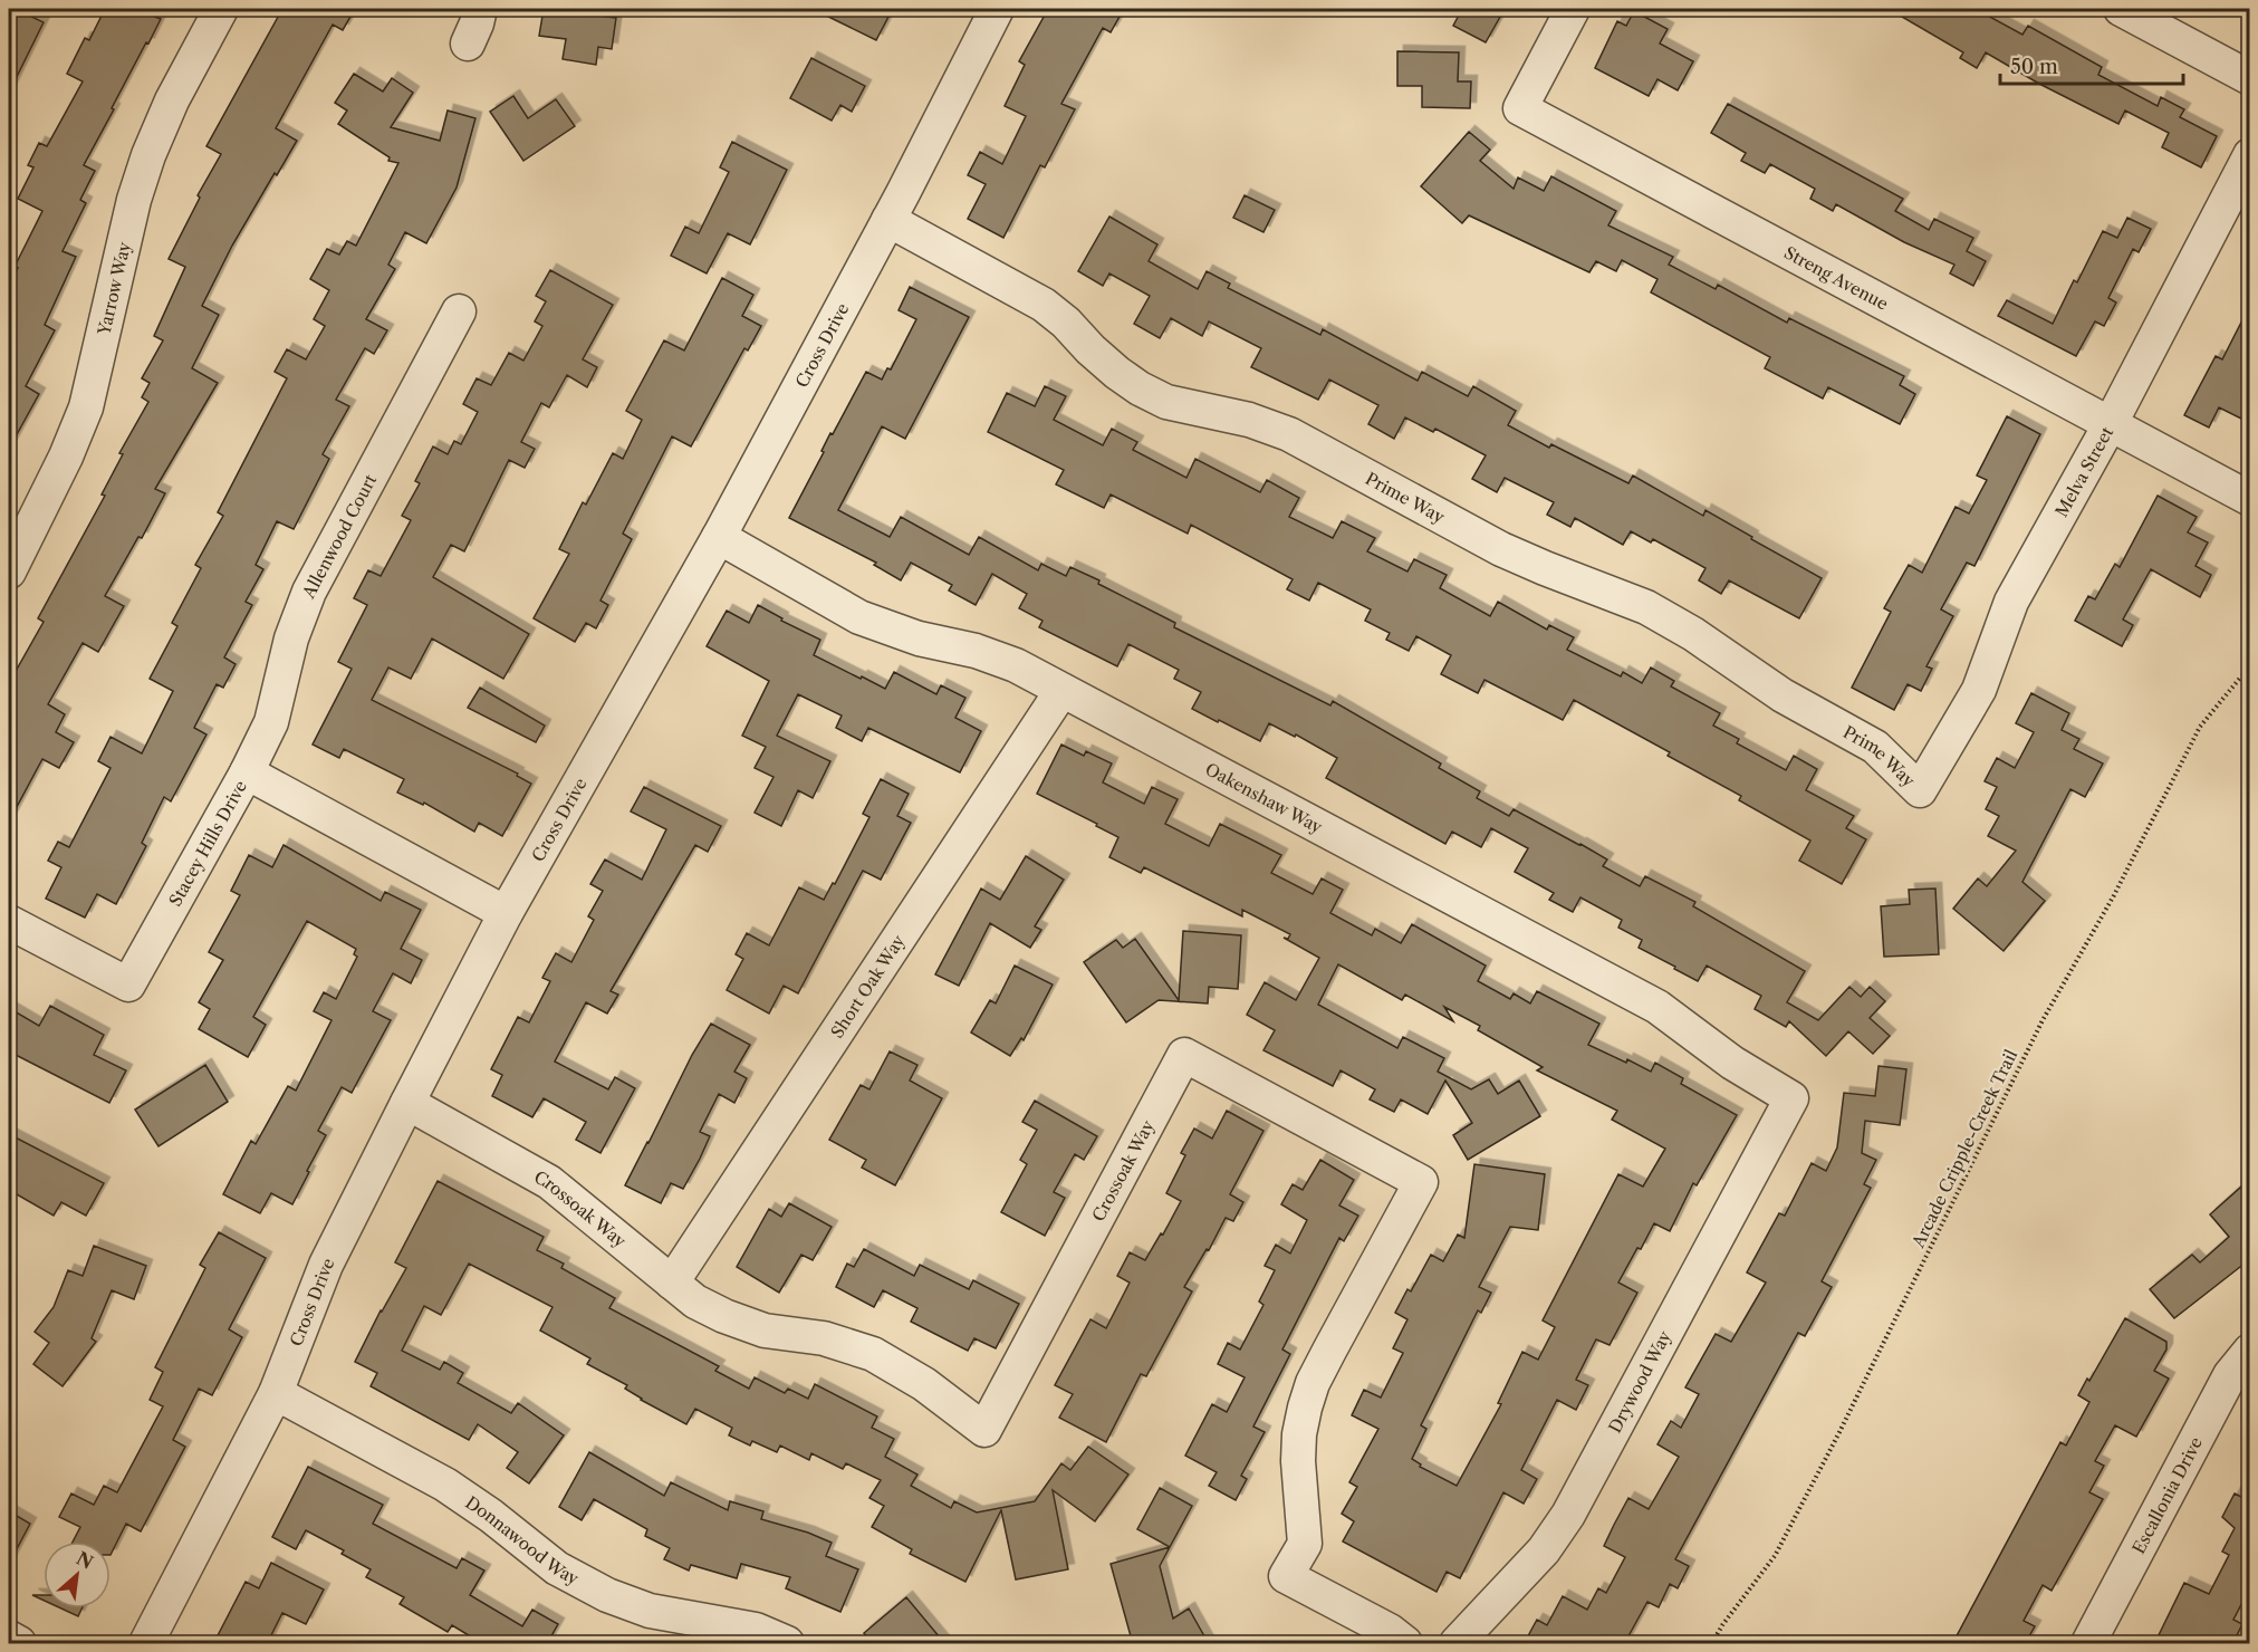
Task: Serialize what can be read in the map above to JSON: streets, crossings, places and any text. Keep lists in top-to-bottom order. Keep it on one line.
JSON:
{"streets":{"street":["Streng Avenue","Yarrow Way","Cross Drive","Melva Street","Prime Way","Allenwood Court","Oakenshaw Way","Stacey Hills Drive","Short Oak Way","Crossoak Way","Drywood Way","Escallonia Drive","Donnawood Way"],"path":["Arcade Cripple-Creek Trail"]},"crossings":[["Streng Avenue","Melva Street"],["Cross Drive","Prime Way"],["Cross Drive","Oakenshaw Way"],["Cross Drive","Stacey Hills Drive"],["Cross Drive","Crossoak Way"],["Cross Drive","Donnawood Way"],["Melva Street","Prime Way"],["Allenwood Court","Stacey Hills Drive"],["Oakenshaw Way","Short Oak Way"],["Oakenshaw Way","Drywood Way"],["Short Oak Way","Crossoak Way"]],"scale_bar":"50 m","north":"top right"}
